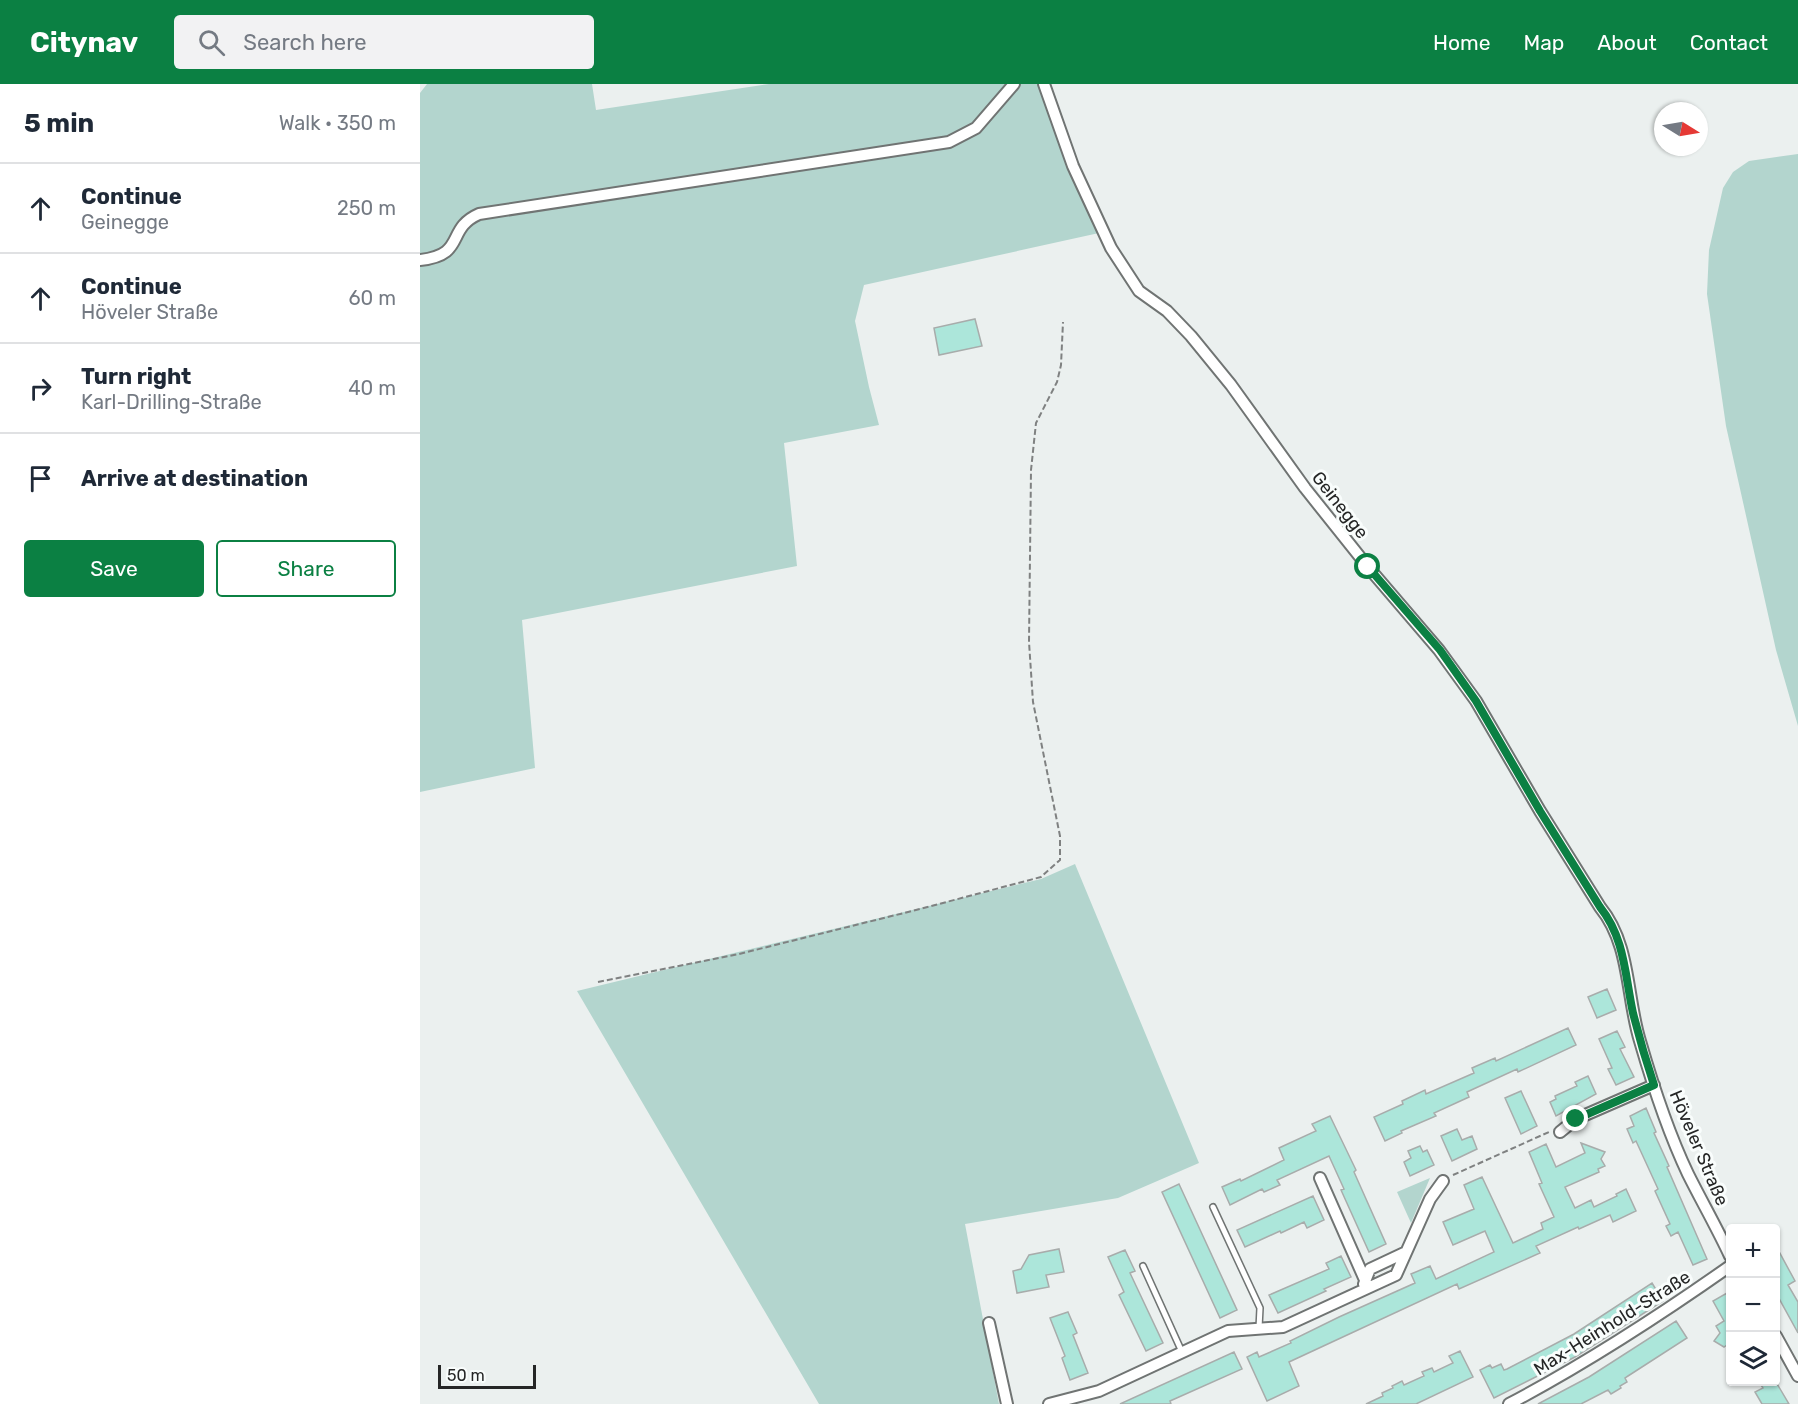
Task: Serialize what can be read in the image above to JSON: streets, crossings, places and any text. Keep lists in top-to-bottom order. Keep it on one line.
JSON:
{"streets":{"street":["Geinegge","Höveler Straße","Max-Heinhold-Straße"]},"crossings":[["Geinegge","Höveler Straße"]],"scale_bar":"50 m","north":"right","page":{"header":"Citynav","search":"Search here","nav":["Home","Map","About","Contact"],"heading":["5 min","Walk · 350 m"],"list":[["Continue","Geinegge","250 m"],["Continue","Höveler Straße","60 m"],["Turn right","Karl-Drilling-Straße","40 m"],"Arrive at destination"],"buttons":["Save","Share"],"map_buttons":["+","−"],"scale":"50 m"}}
